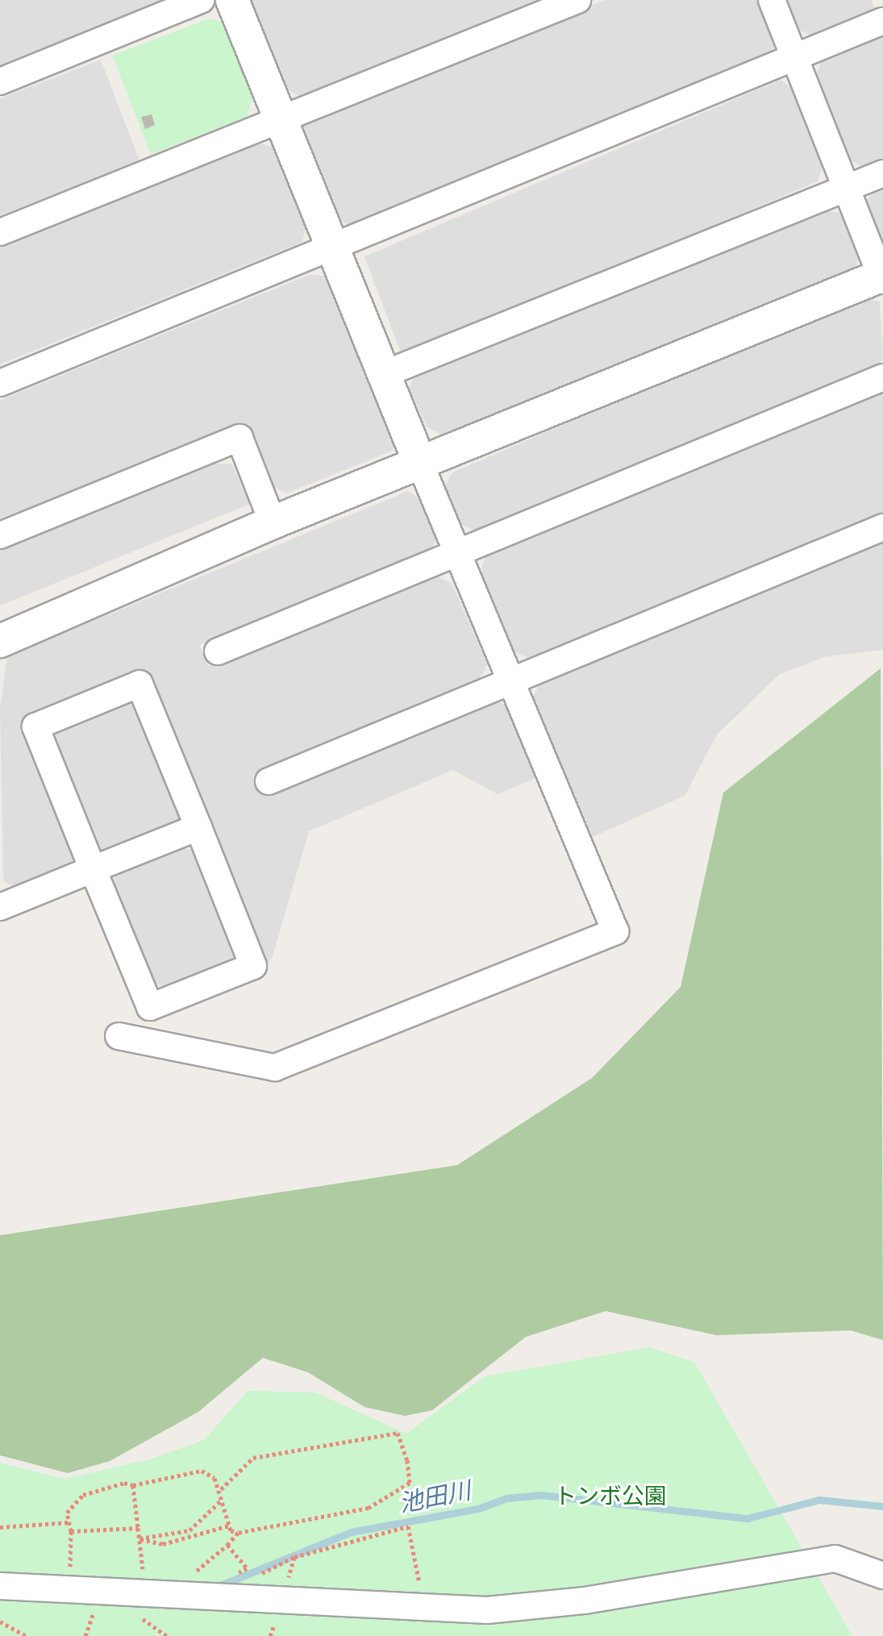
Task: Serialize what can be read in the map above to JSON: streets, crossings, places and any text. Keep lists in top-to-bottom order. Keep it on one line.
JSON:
{"water":["池田川"],"parks":["トンボ公園"]}
